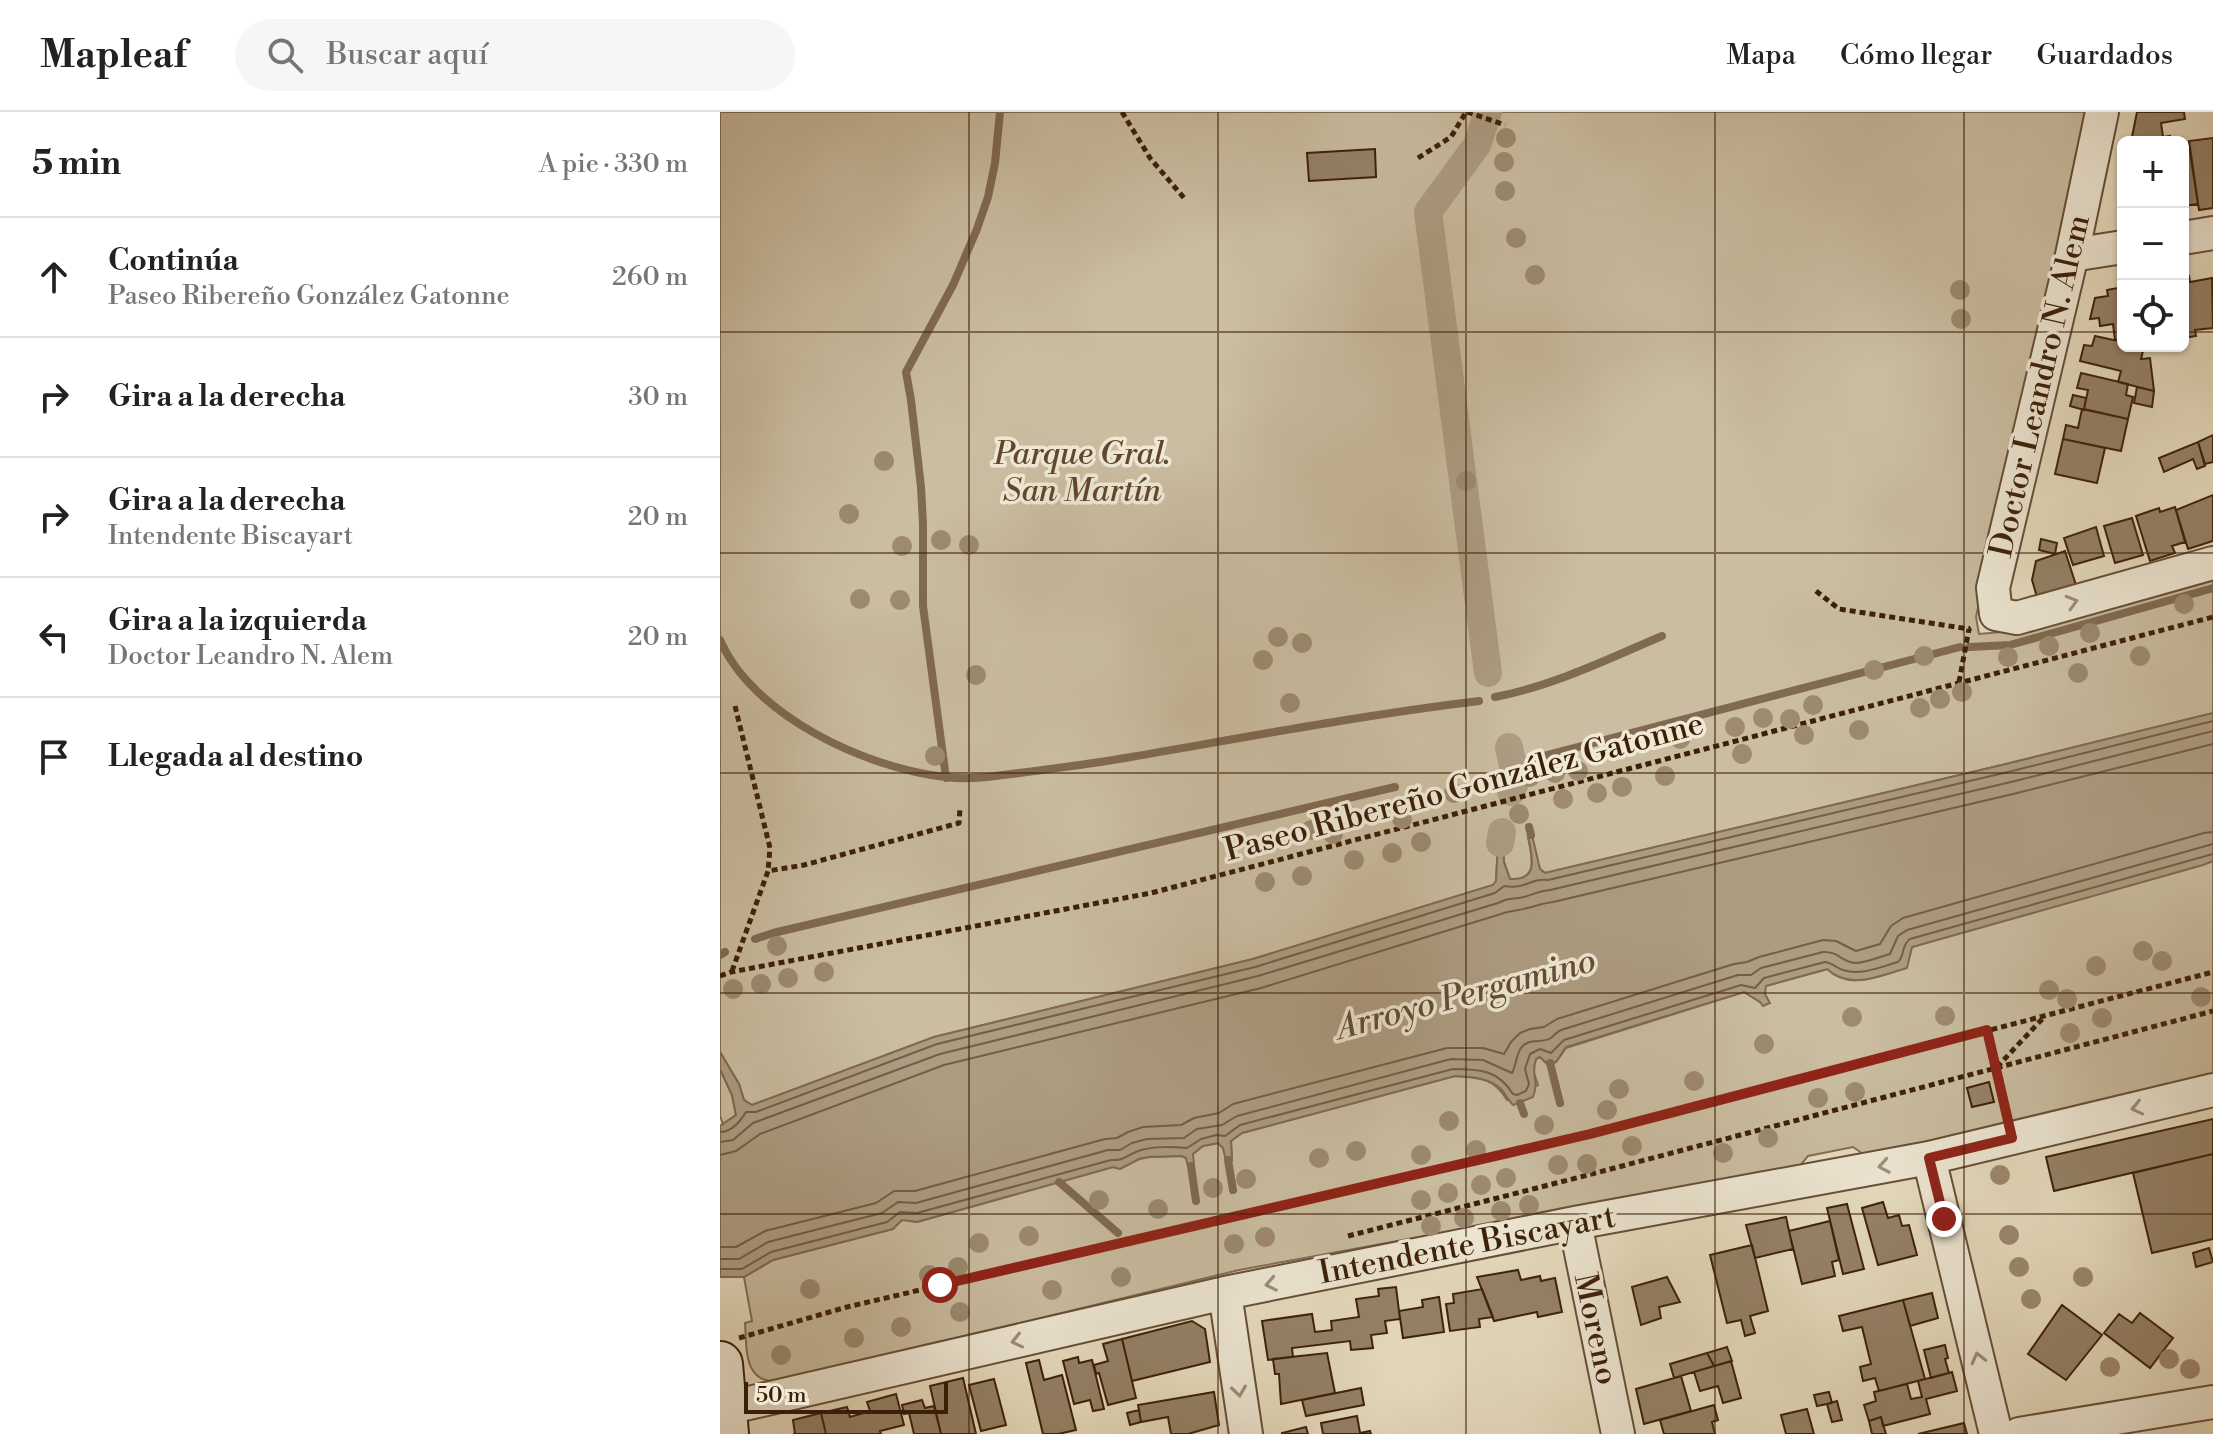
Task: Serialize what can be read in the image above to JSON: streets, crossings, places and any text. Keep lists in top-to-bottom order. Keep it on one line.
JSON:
{"streets":{"street":["Doctor Leandro N. Alem","Intendente Biscayart","Moreno"],"path":["Paseo Ribereño González Gatonne"]},"crossings":[["Intendente Biscayart","Moreno"]],"one_way":["Intendente Biscayart"],"water":["Arroyo Pergamino"],"parks":["Parque Gral. San Martín"],"scale_bar":"50 m","page":{"header":"Mapleaf","search":"Buscar aquí","nav":["Mapa","Cómo llegar","Guardados"],"heading":["5 min","A pie · 330 m"],"map_buttons":["+","−"],"list":[["Continúa","Paseo Ribereño González Gatonne","260 m"],["Gira a la derecha","30 m"],["Gira a la derecha","Intendente Biscayart","20 m"],["Gira a la izquierda","Doctor Leandro N. Alem","20 m"],"Llegada al destino"],"scale":"50 m"}}
